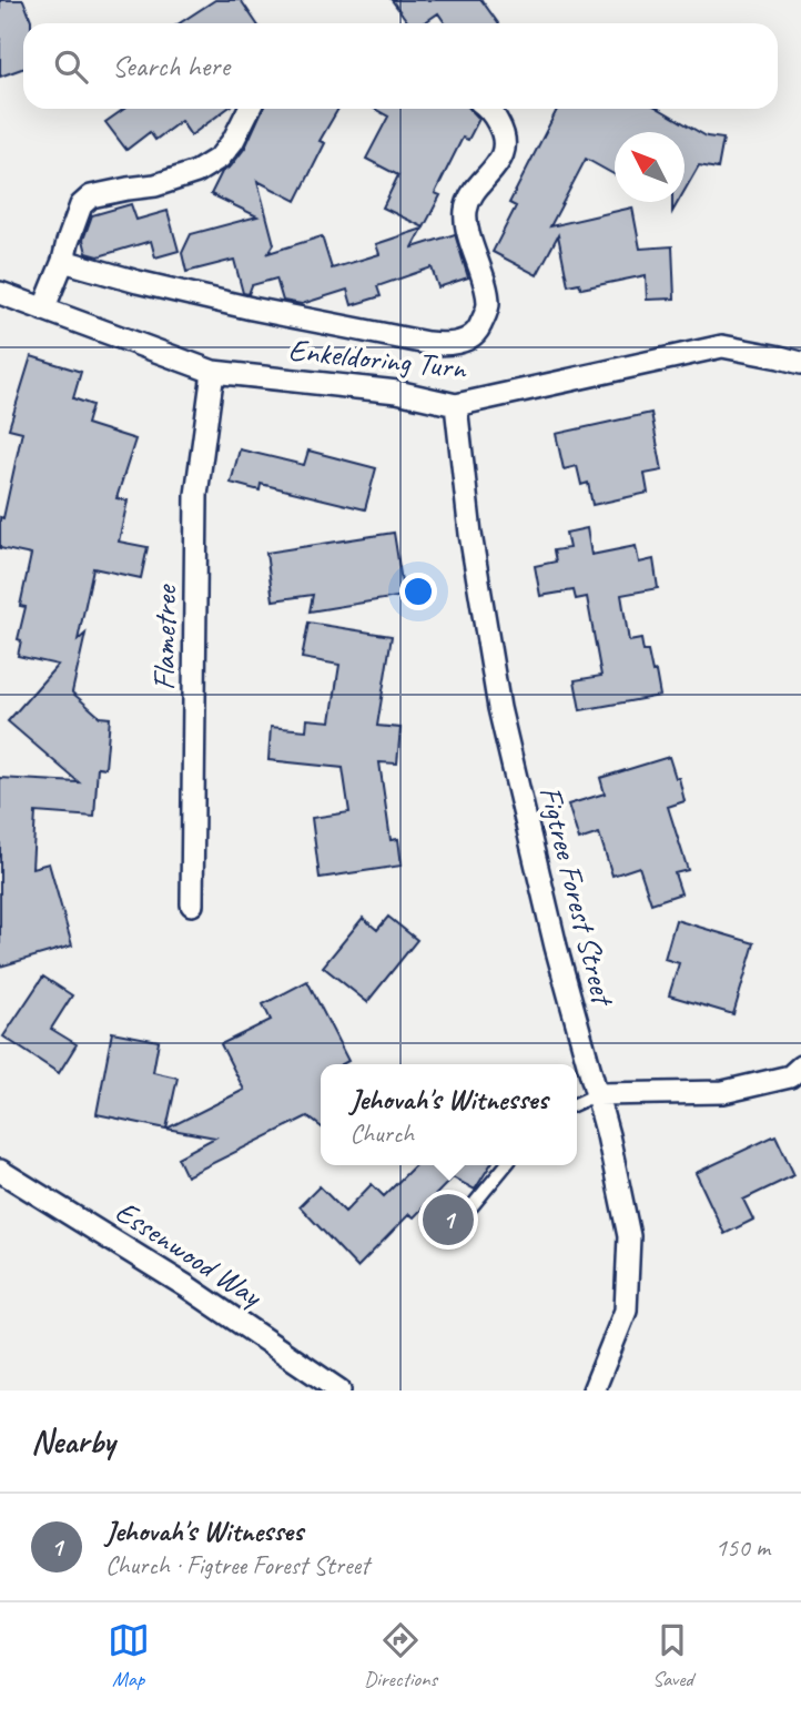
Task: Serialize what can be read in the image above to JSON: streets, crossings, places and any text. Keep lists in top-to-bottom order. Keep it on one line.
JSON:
{"streets":{"street":["Enkeldoring Turn","Flametree","Figtree Forest Street","Essenwood Way"]},"crossings":[["Enkeldoring Turn","Flametree"],["Enkeldoring Turn","Figtree Forest Street"]],"north":"top left","page":{"search":"Search here","popup":["Jehovah's Witnesses","Church"],"pins":"1","heading":"Nearby","list":[{"mark":"1","name":"Jehovah's Witnesses","note":"Church · Figtree Forest Street","value":"150 m"}],"nav":["Map","Directions","Saved"]}}
